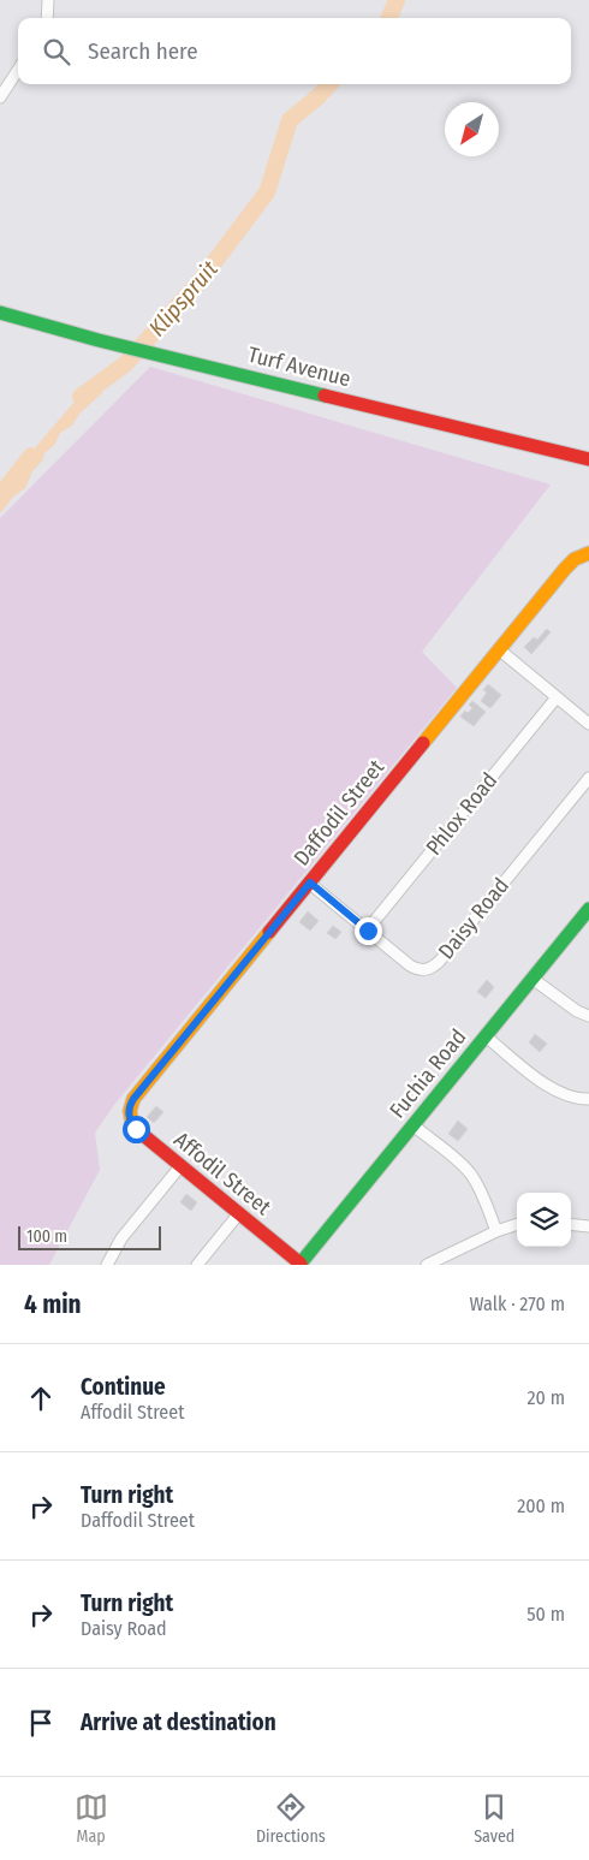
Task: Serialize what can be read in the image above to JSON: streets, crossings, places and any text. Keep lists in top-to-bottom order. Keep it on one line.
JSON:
{"streets":{"street":["Turf Avenue","Daffodil Street","Phlox Road","Daisy Road","Fuchia Road","Affodil Street"]},"crossings":[["Daffodil Street","Daisy Road"],["Daffodil Street","Affodil Street"],["Phlox Road","Daisy Road"],["Fuchia Road","Affodil Street"]],"water":["Klipspruit"],"scale_bar":"100 m","north":"bottom left","page":{"search":"Search here","scale":"100 m","heading":["4 min","Walk · 270 m"],"list":[["Continue","Affodil Street","20 m"],["Turn right","Daffodil Street","200 m"],["Turn right","Daisy Road","50 m"],"Arrive at destination"],"nav":["Map","Directions","Saved"]}}
